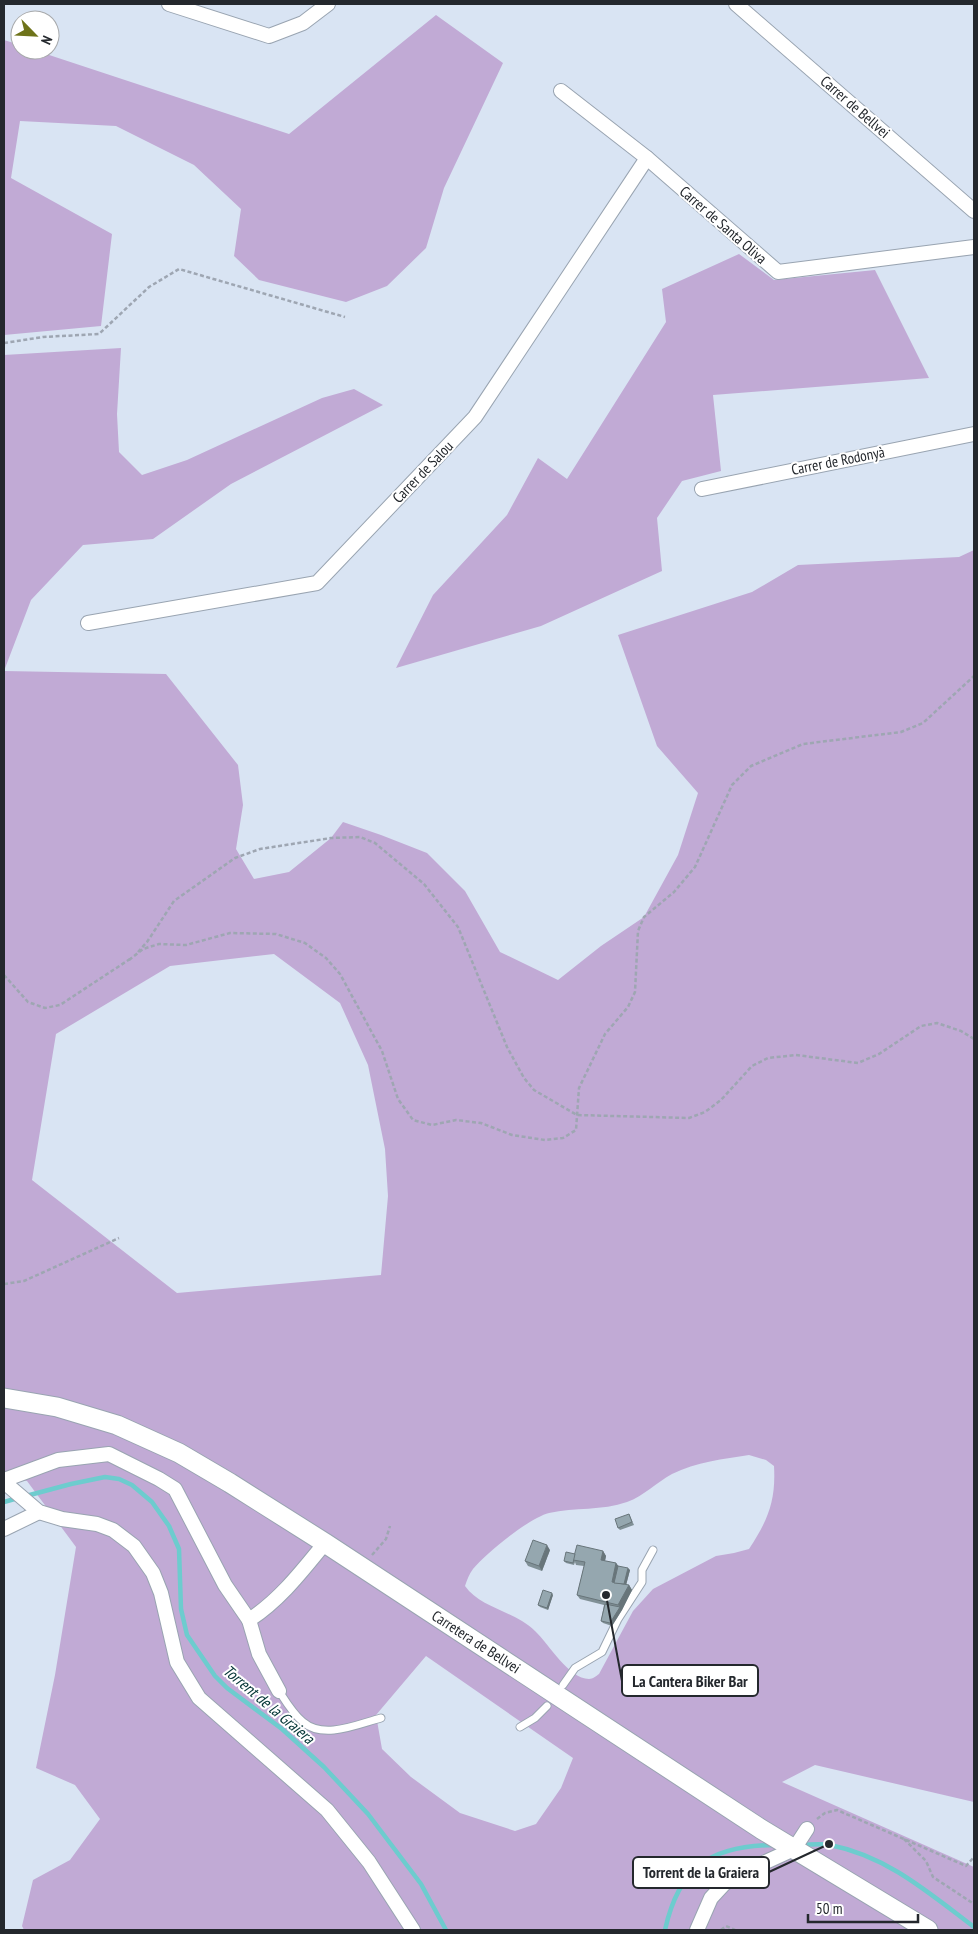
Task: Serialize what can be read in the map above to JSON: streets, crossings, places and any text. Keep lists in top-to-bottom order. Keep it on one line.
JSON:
{"streets":{"main road":["Carretera de Bellvei"],"street":["Carrer de Bellvei","Carrer de Santa Oliva","Carrer de Rodonyà","Carrer de Salou"]},"crossings":[["Carrer de Santa Oliva","Carrer de Salou"]],"water":["Torrent de la Graiera"],"places":["La Cantera Biker Bar","Torrent de la Graiera"],"scale_bar":"50 m","north":"bottom right"}
